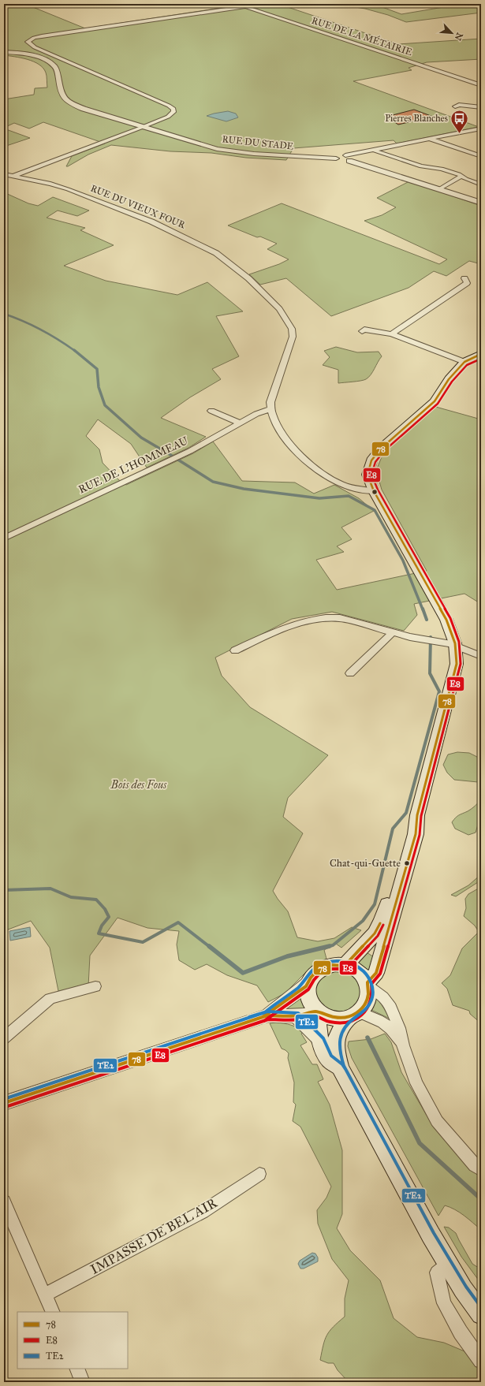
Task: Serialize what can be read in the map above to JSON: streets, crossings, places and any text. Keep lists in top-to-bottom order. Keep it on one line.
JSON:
{"streets":{"street":["RUE DE LA MÉTAIRIE","RUE DU STADE","RUE DU VIEUX FOUR","RUE DE L'HOMMEAU","IMPASSE DE BEL AIR"]},"crossings":[["RUE DU VIEUX FOUR","RUE DE L'HOMMEAU"]],"parks":["Bois des Fous"],"places":{"bus stop":["Pierres Blanches"],"other":["Chat-qui-Guette"]},"lines":["transit line 78","transit line E8","transit line TE2"],"legend":["78","E8","TE2"],"north":"bottom right"}
